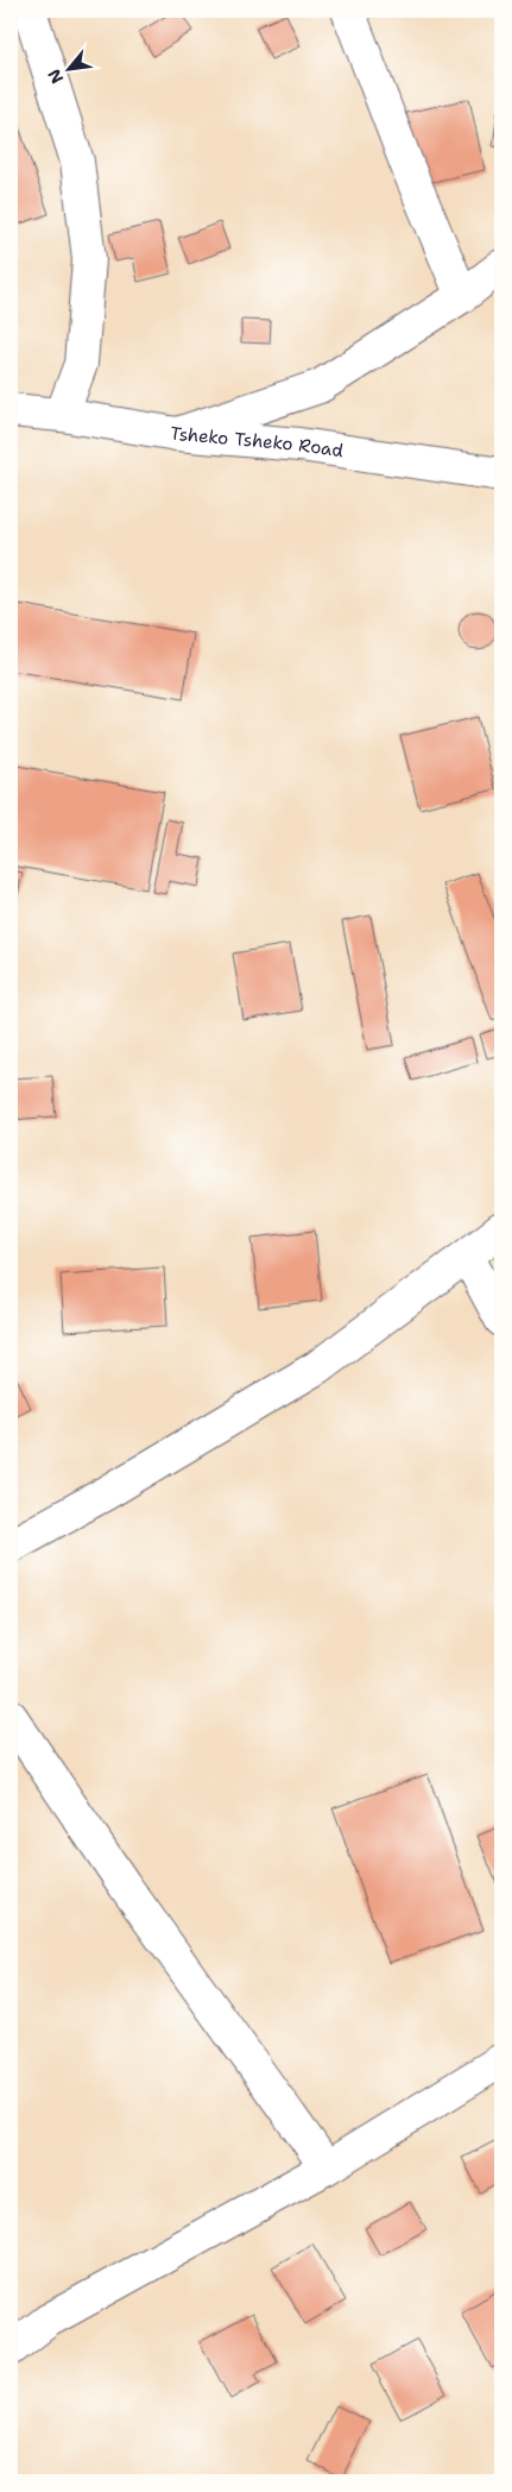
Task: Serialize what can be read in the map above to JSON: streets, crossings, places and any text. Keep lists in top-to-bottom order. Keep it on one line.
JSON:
{"streets":{"main road":["Tsheko Tsheko Road"]},"north":"bottom left"}
